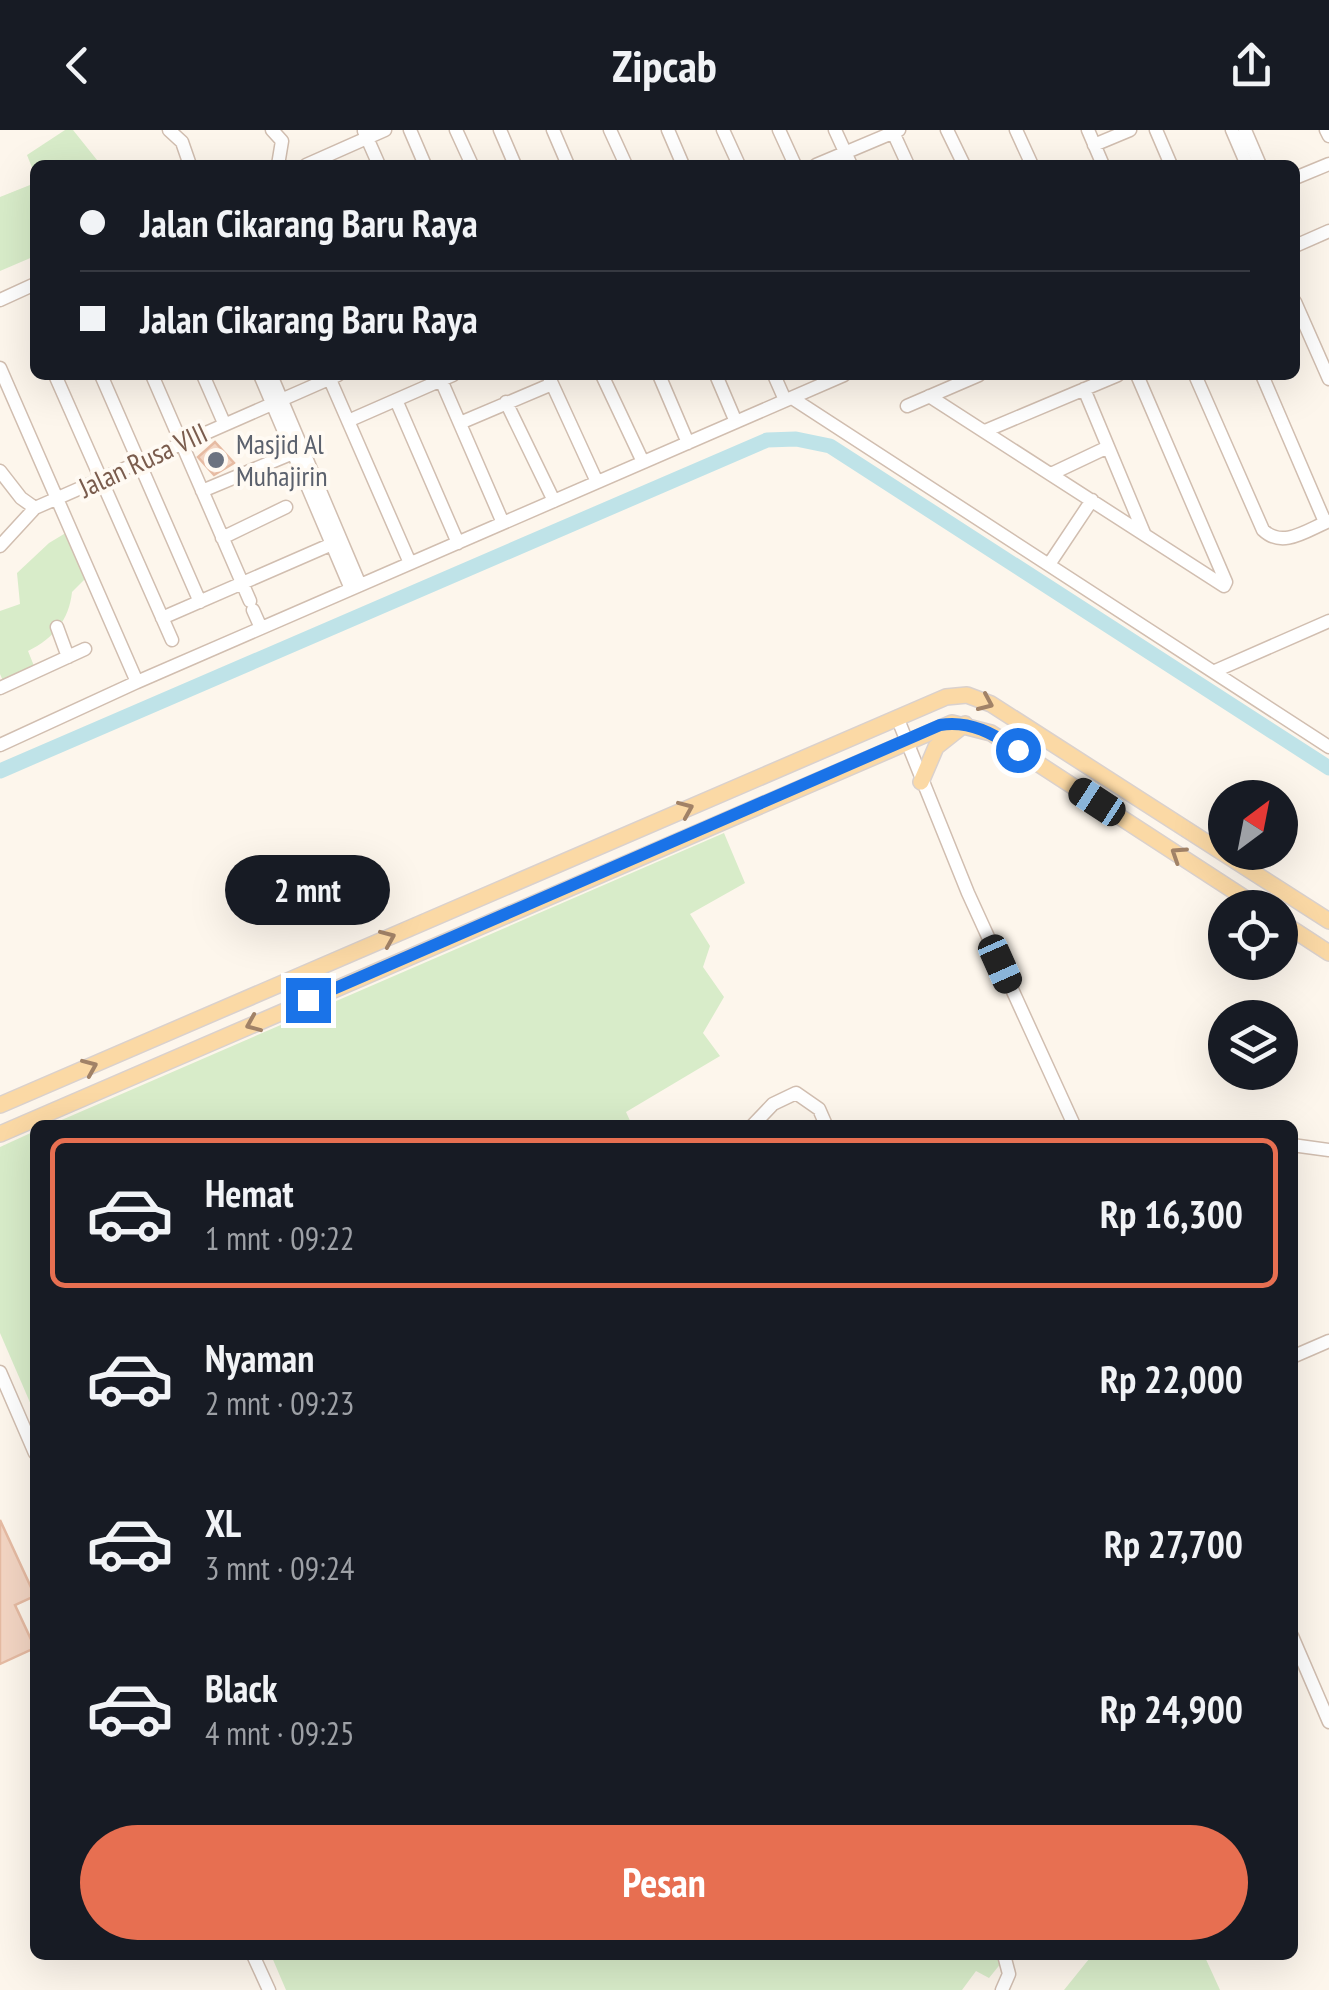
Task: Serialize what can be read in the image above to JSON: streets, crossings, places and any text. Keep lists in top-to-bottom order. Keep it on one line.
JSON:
{"streets":{"street":["Jalan Rusa VIII"]},"places":["Masjid Al Muhajirin"],"north":"top right","page":{"header":"Zipcab","banner":["Jalan Cikarang Baru Raya","Jalan Cikarang Baru Raya"],"bubble":"2 mnt","list":[{"name":"Hemat","note":"1 mnt · 09:22","value":"Rp 16,300"},{"name":"Nyaman","note":"2 mnt · 09:23","value":"Rp 22,000"},{"name":"XL","note":"3 mnt · 09:24","value":"Rp 27,700"},{"name":"Black","note":"4 mnt · 09:25","value":"Rp 24,900"}],"buttons":"Pesan"}}
